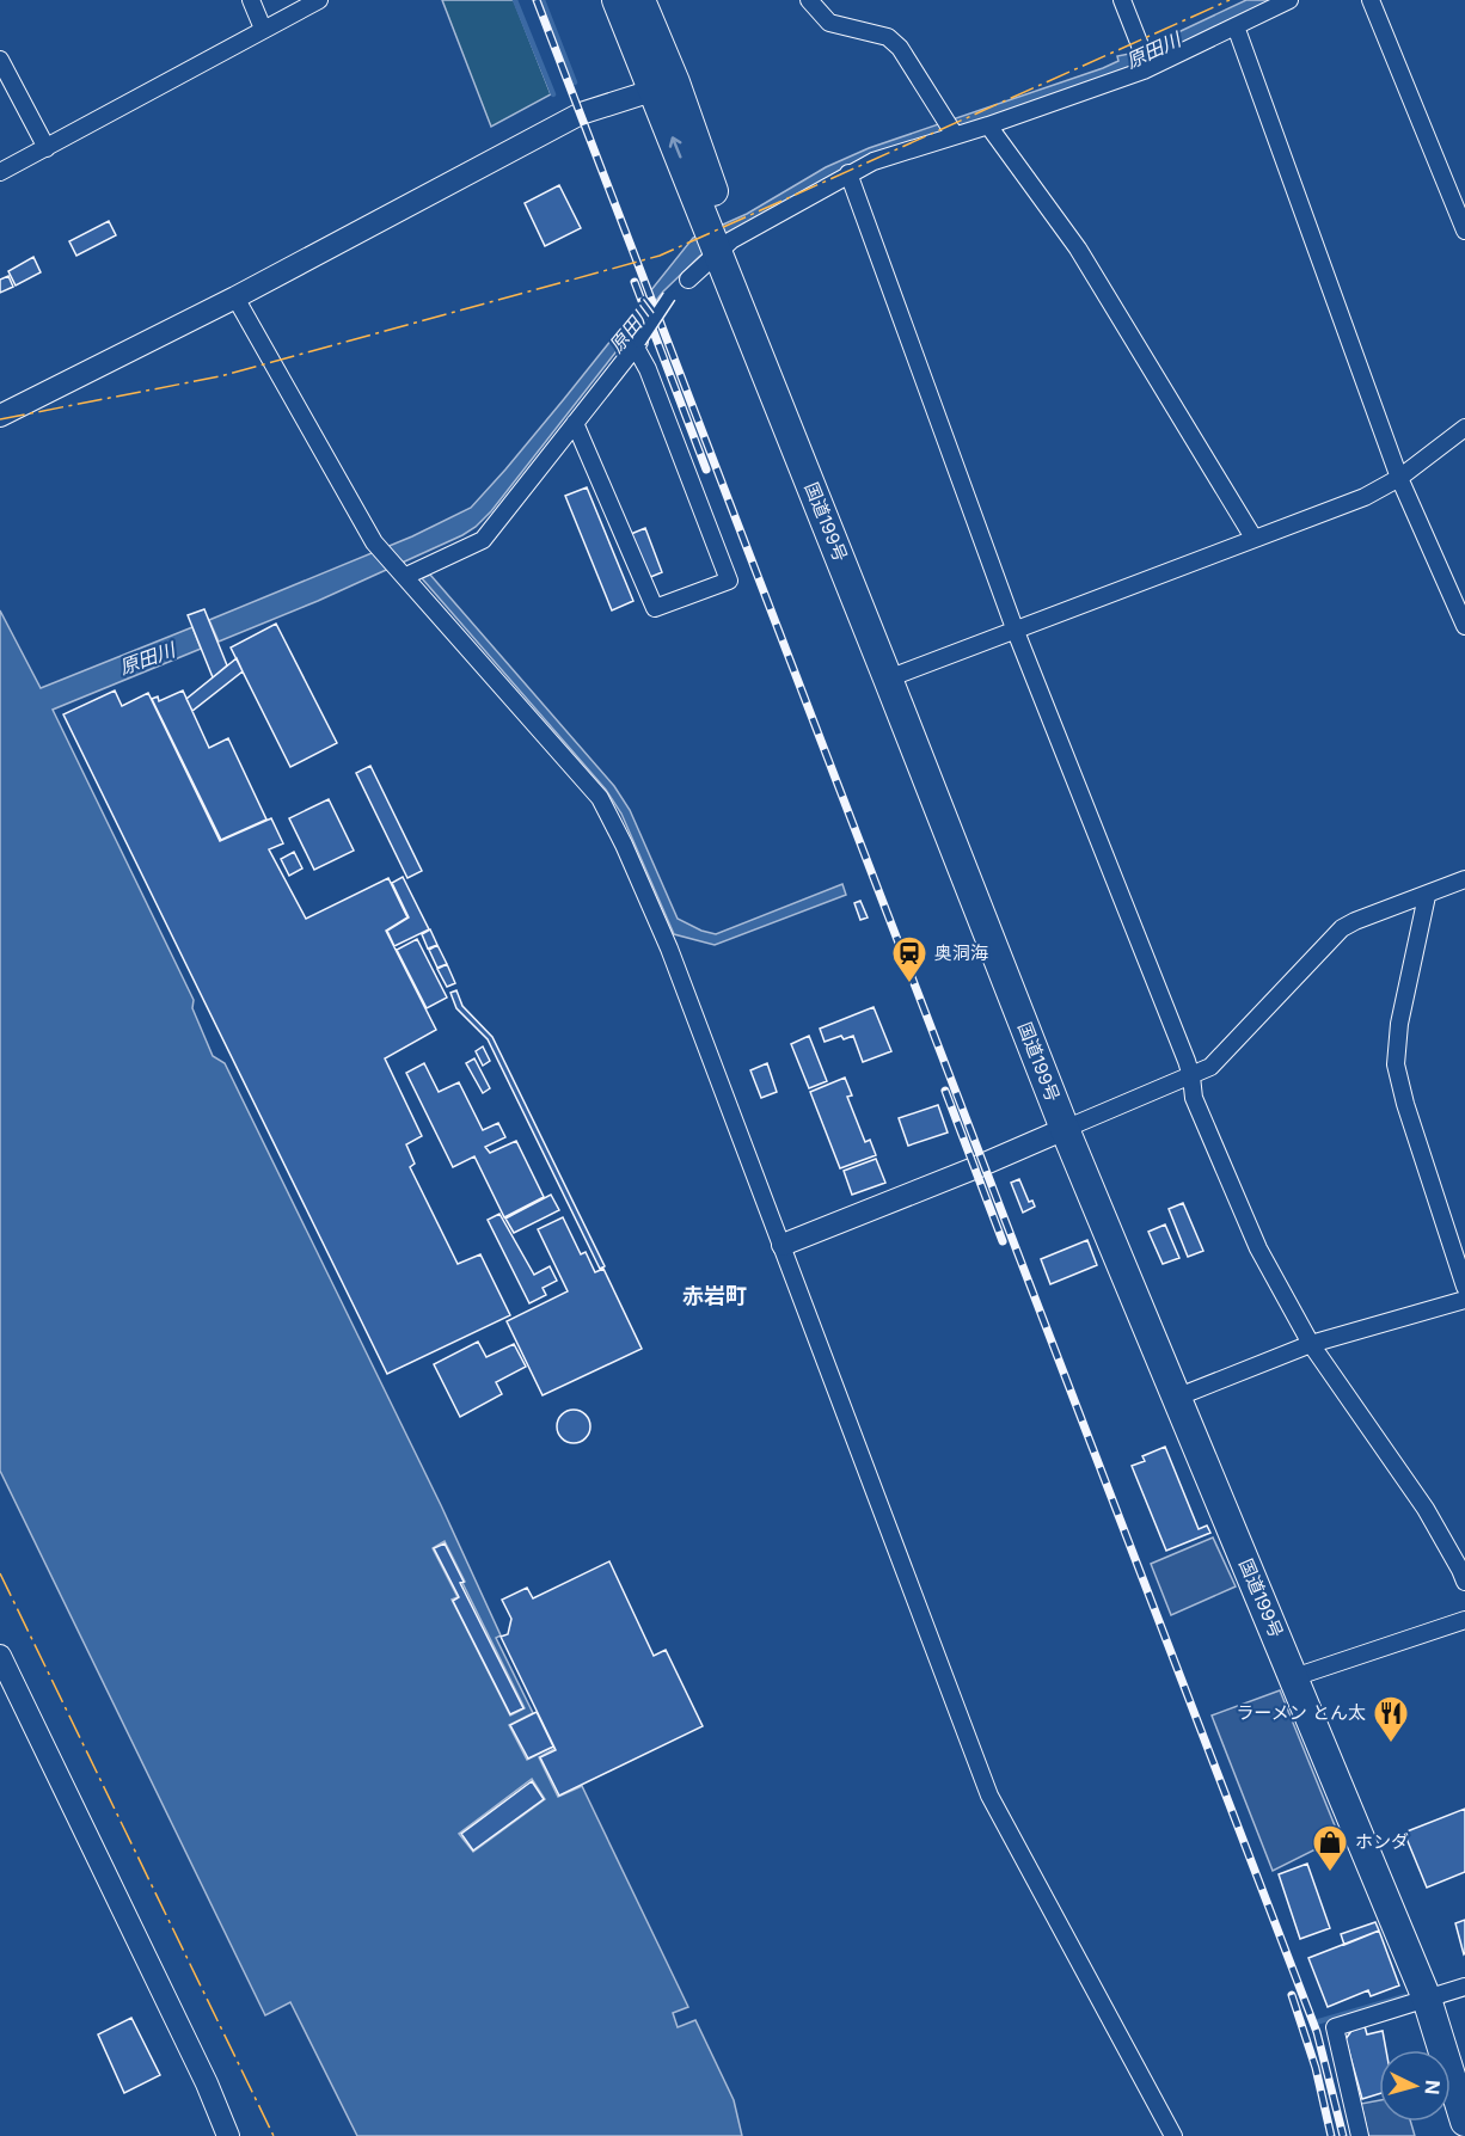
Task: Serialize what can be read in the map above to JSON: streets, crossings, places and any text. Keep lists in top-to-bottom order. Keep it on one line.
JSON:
{"streets":{"highway":["国道199号"]},"districts":["赤岩町"],"water":["原田川"],"places":{"station":["奥洞海"],"restaurant":["ラーメン とん太"],"shop":["ホンダ"]},"north":"right"}
